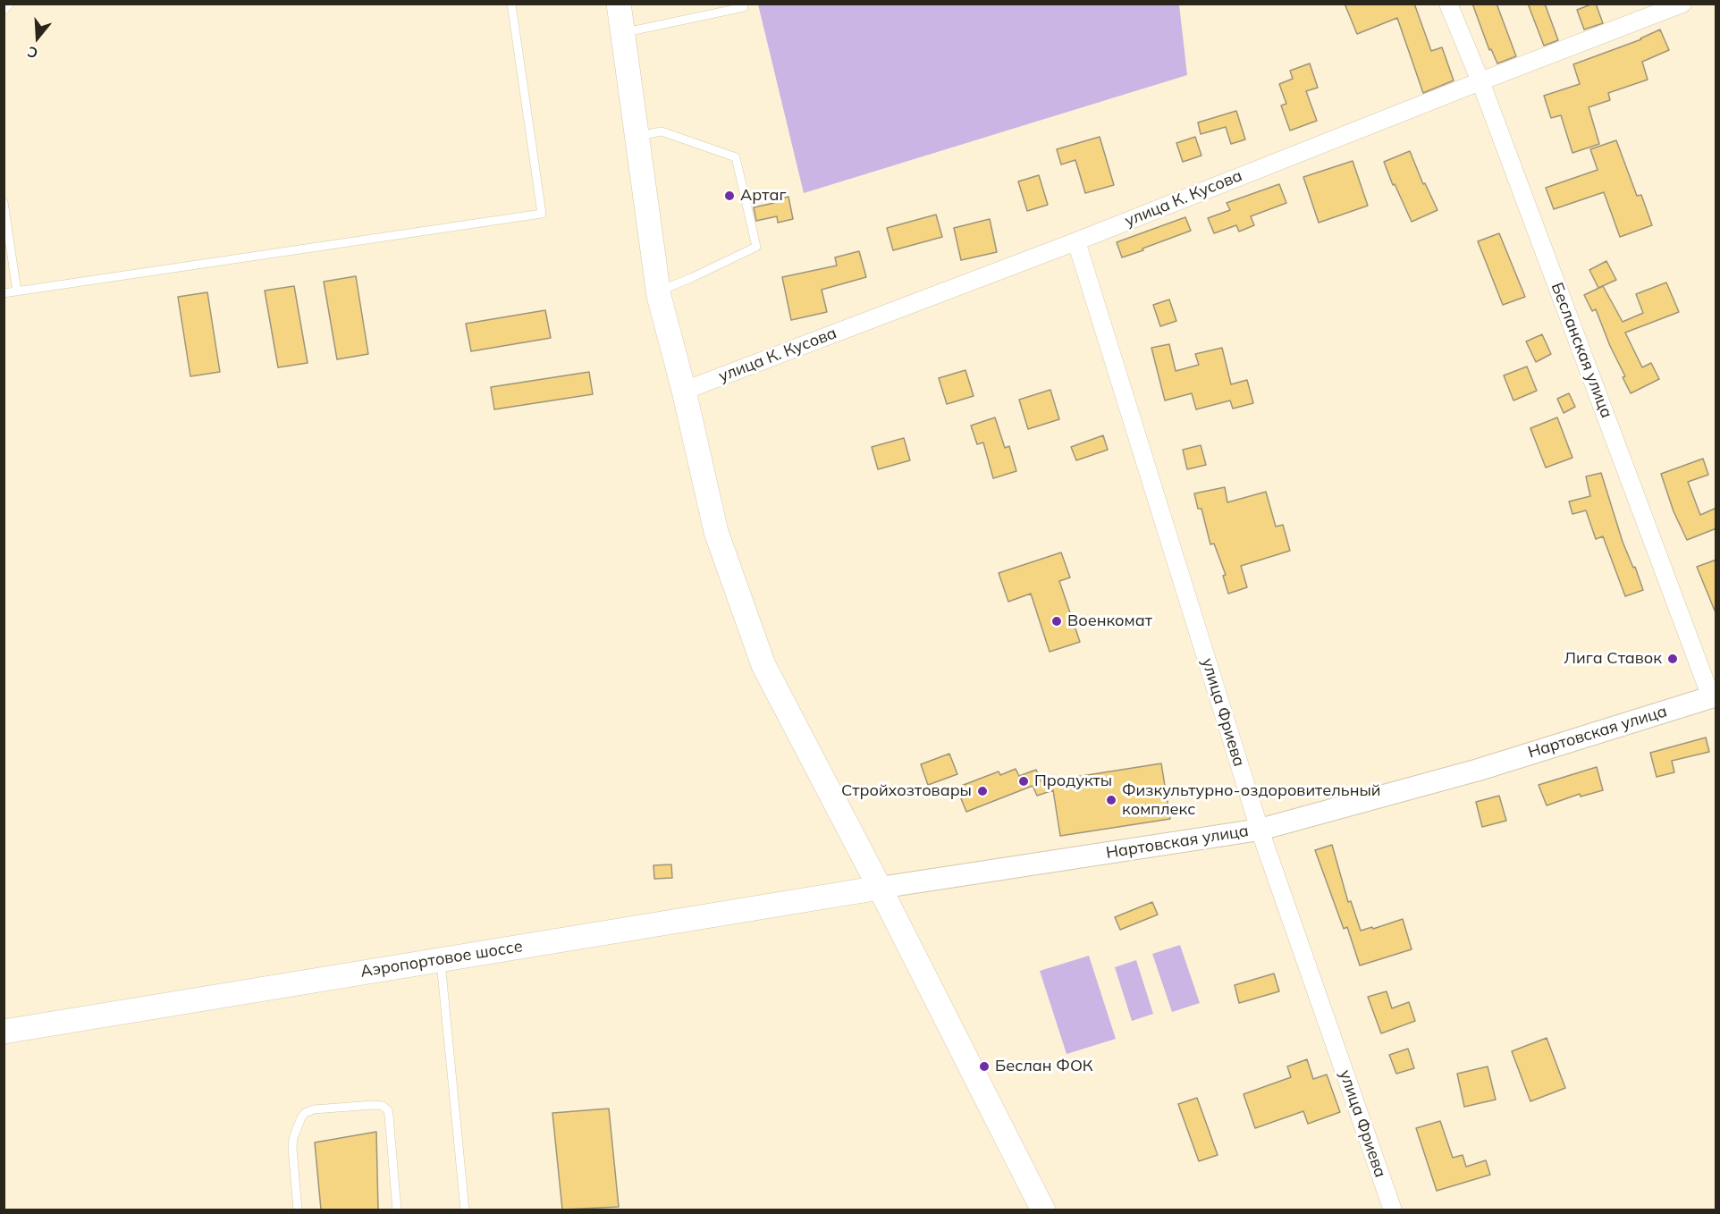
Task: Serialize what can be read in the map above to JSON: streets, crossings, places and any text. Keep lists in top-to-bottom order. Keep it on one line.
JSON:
{"streets":{"main road":["Аэропортовое шоссе"],"street":["улица К. Кусова","Бесланская улица","улица Фриева","Нартовская улица"]},"crossings":[["улица К. Кусова","Бесланская улица"],["улица К. Кусова","улица Фриева"],["Бесланская улица","Нартовская улица"],["улица Фриева","Нартовская улица"],["Нартовская улица","Аэропортовое шоссе"]],"places":["Артаг","Военкомат","Лига Ставок","Продукты","Стройхозтовары","Физкультурно-оздоровительный комплекс","Беслан ФОК"],"north":"bottom"}
